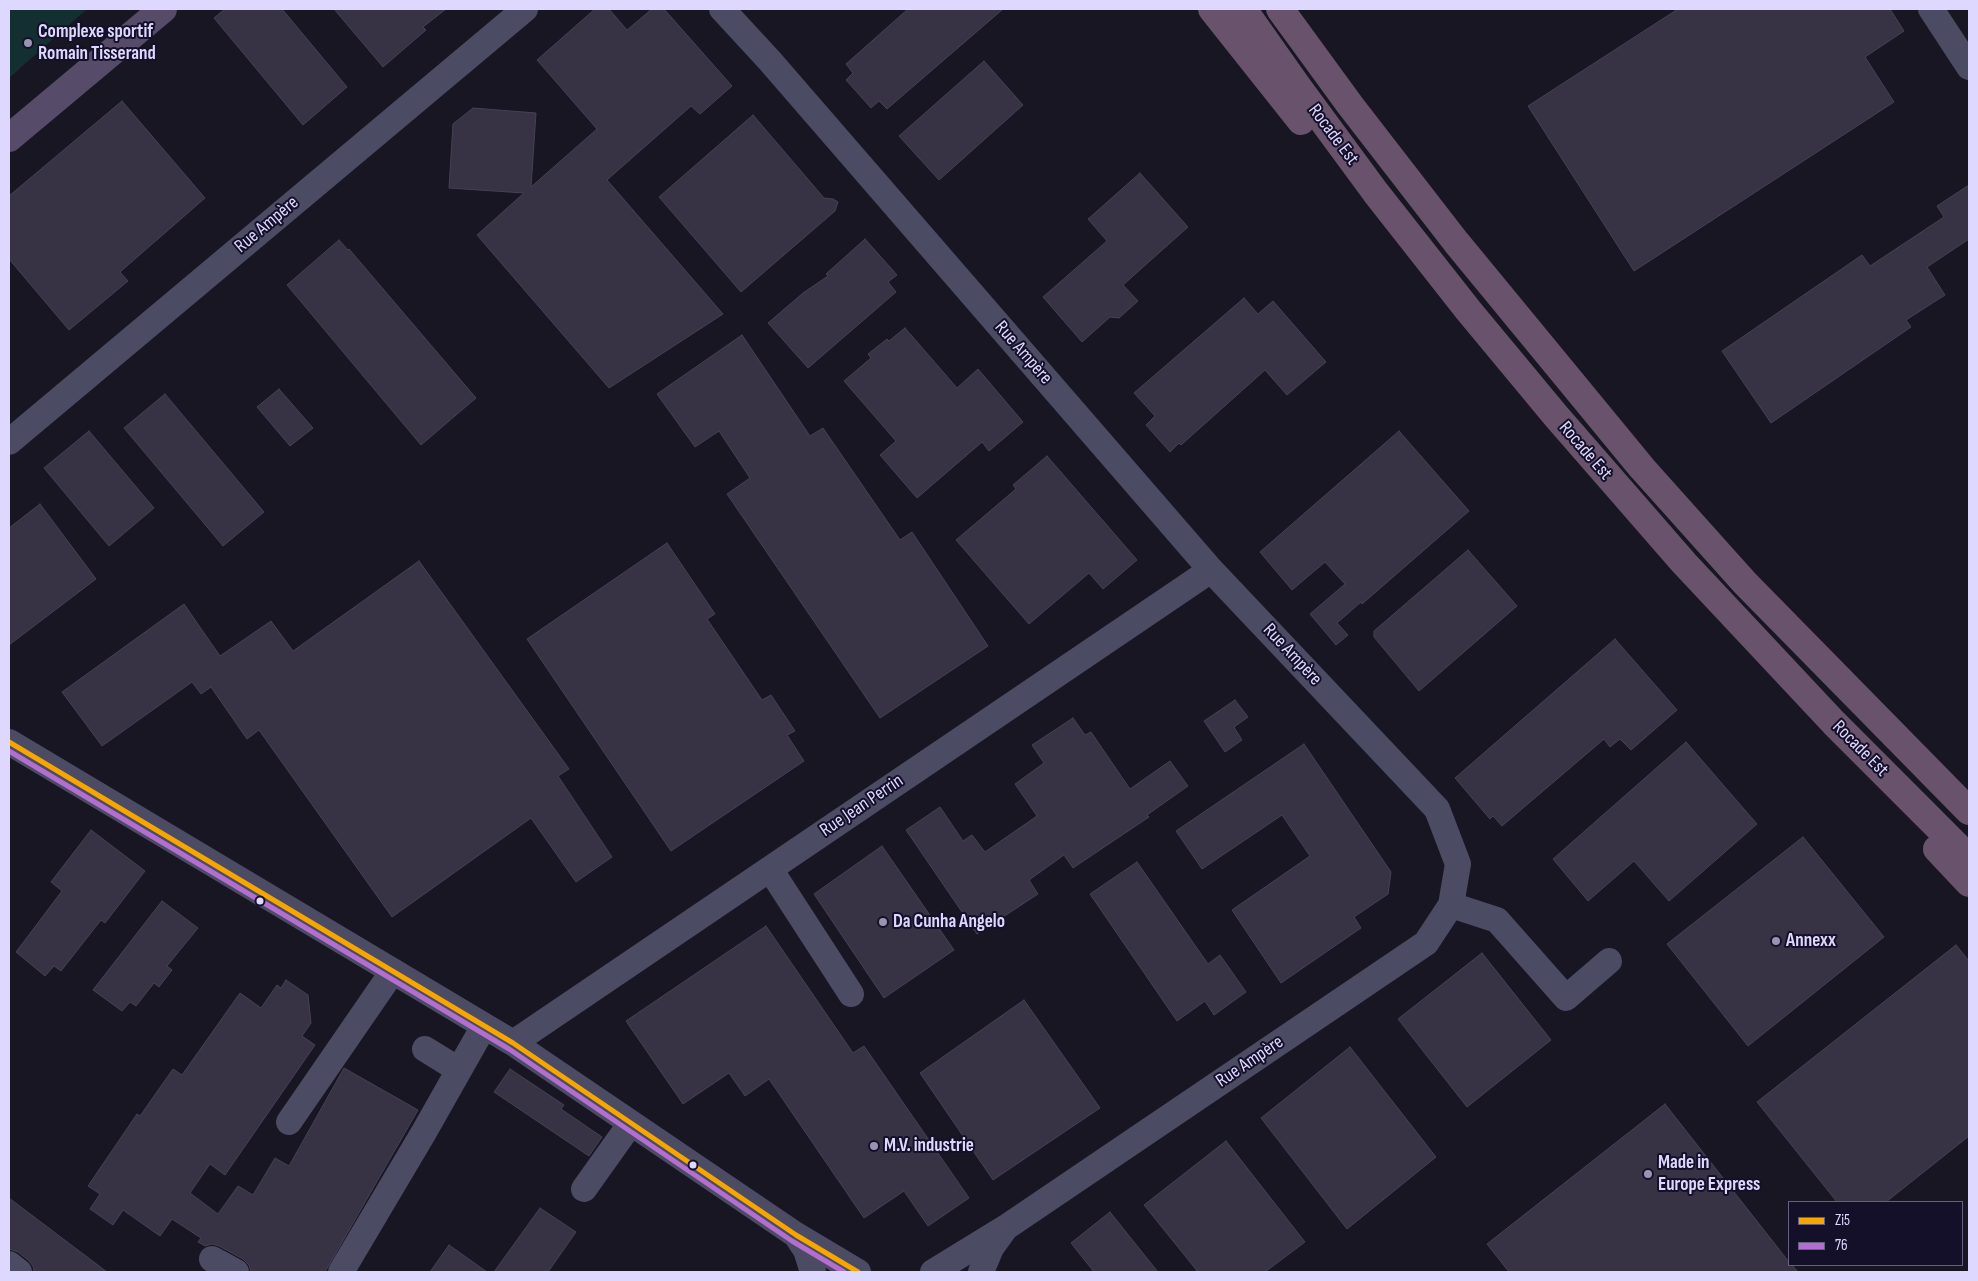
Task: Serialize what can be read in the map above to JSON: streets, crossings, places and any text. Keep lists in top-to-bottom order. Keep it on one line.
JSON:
{"streets":{"highway":["Rocade Est"],"street":["Rue Ampère","Rue Jean Perrin"]},"crossings":[["Rue Ampère","Rue Jean Perrin"]],"places":["Complexe sportif Romain Tisserand","Da Cunha Angelo","Annexx","M.V. industrie","Made in Europe Express"],"lines":["transit line Zi5","transit line 76"],"legend":["Zi5","76"]}
